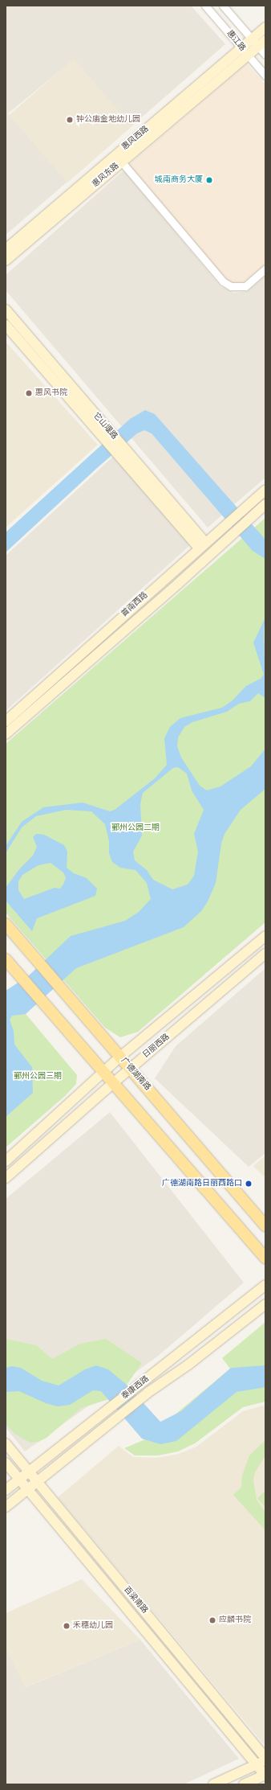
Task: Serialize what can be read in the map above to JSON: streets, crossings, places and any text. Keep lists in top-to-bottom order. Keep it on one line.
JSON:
{"streets":{"main road":["惠风西路","惠风东路","它山堰路","首南西路","日丽西路","广德湖南路","泰康西路","百梁南路"],"street":["惠江路"]},"crossings":[["惠江路","惠风西路"],["惠江路","惠风东路"],["惠风西路","惠风东路"],["它山堰路","首南西路"],["日丽西路","广德湖南路"],["泰康西路","百梁南路"]],"parks":["鄞州公园二期","鄞州公园三期"],"places":["钟公庙金地幼儿园","城南商务大厦","惠风书院","广德湖南路日丽西路口","应麟书院","禾穗幼儿园"]}
